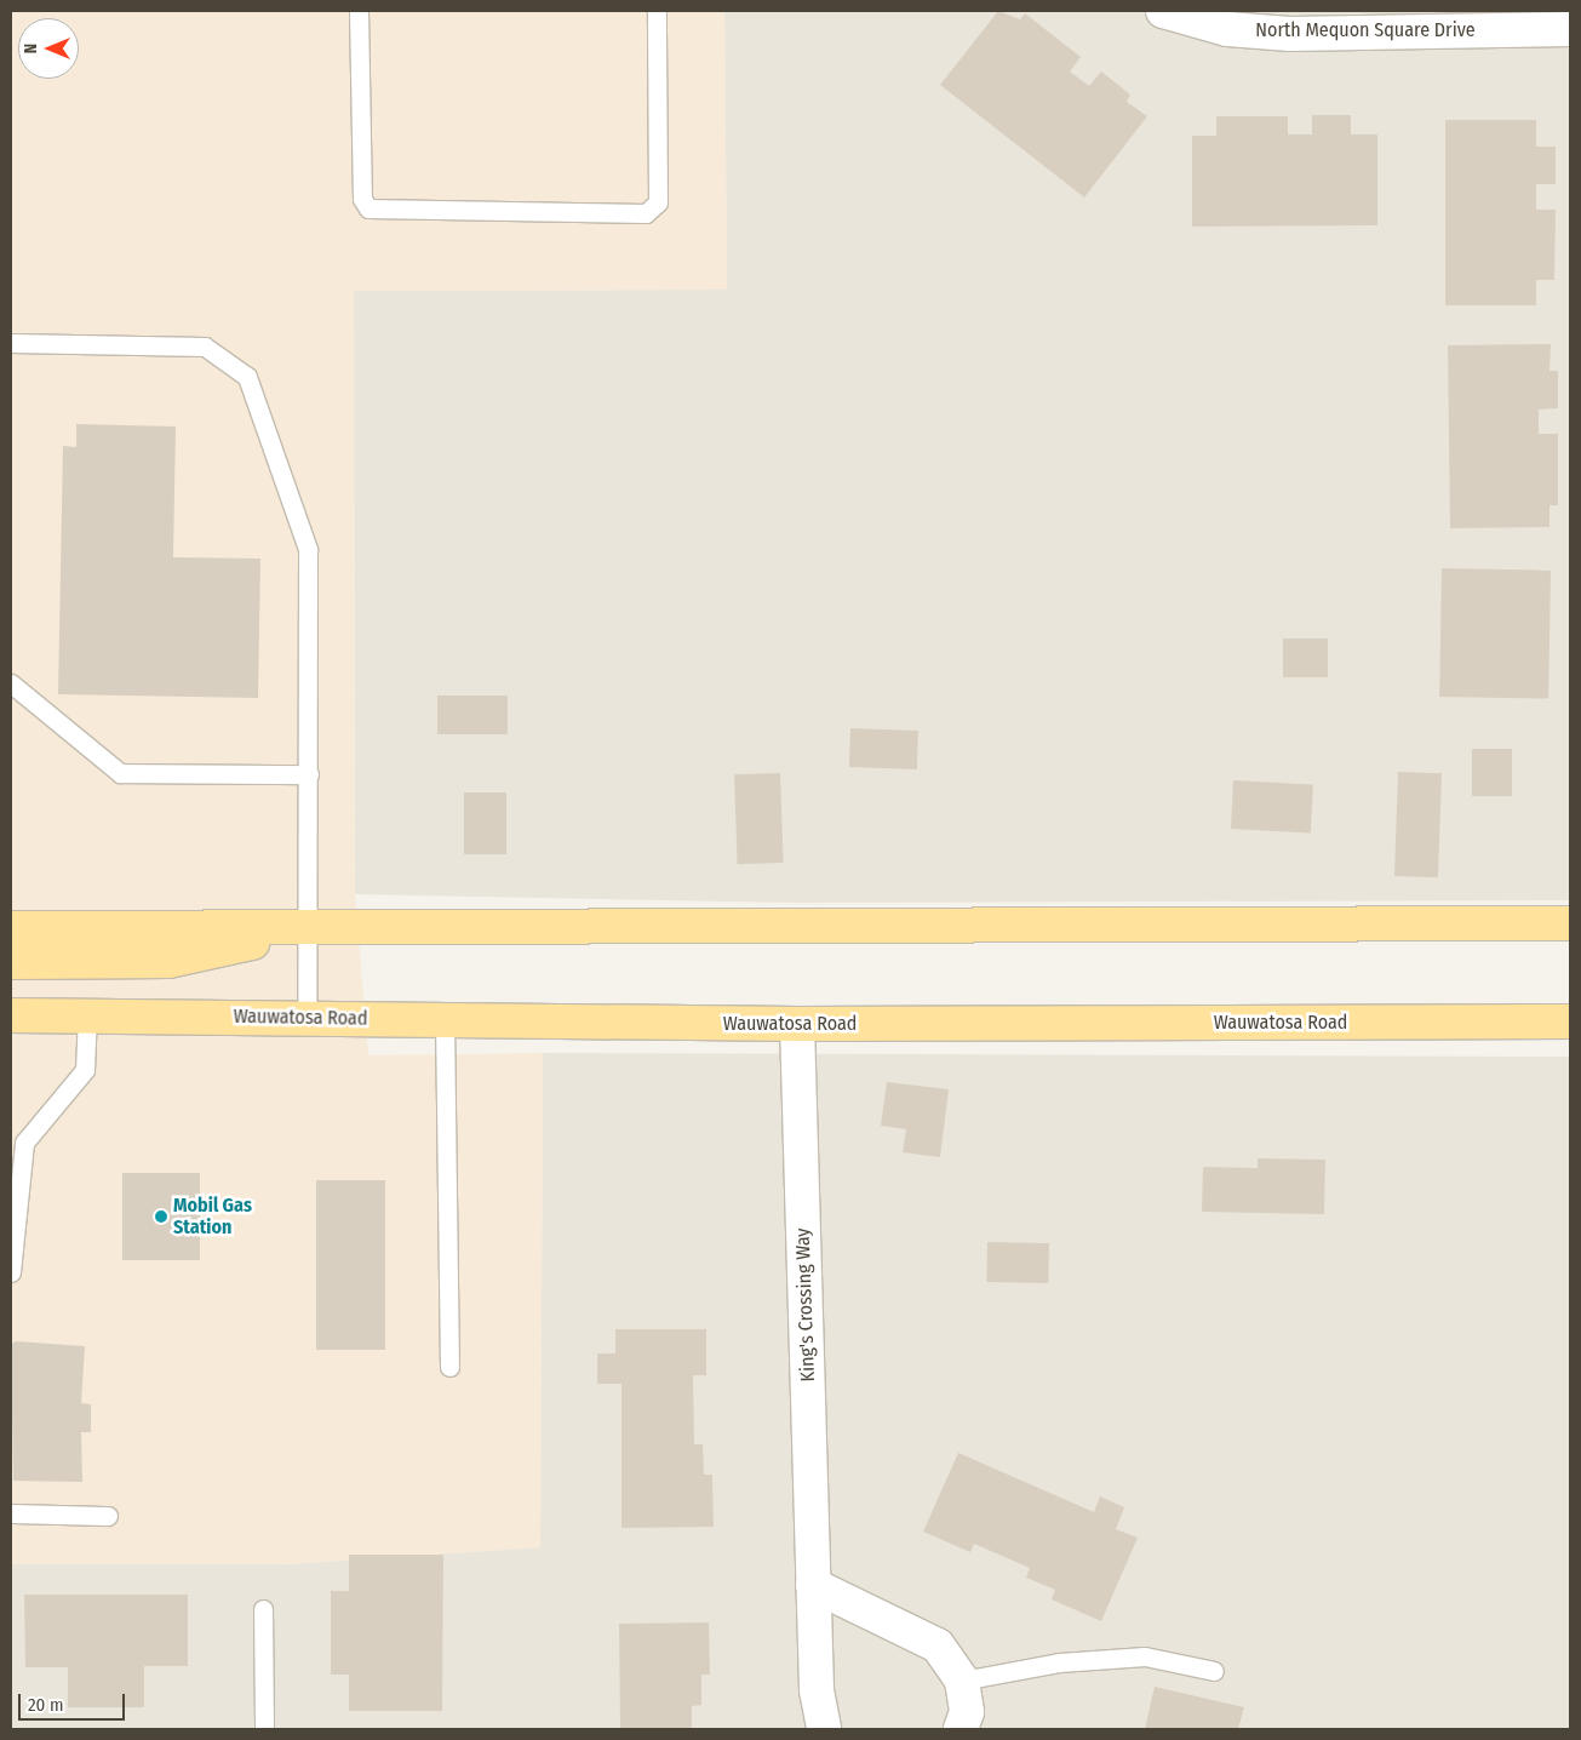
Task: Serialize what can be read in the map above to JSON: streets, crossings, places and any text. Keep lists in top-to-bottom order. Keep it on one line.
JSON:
{"streets":{"main road":["Wauwatosa Road"],"street":["North Mequon Square Drive","King's Crossing Way"]},"crossings":[["Wauwatosa Road","King's Crossing Way"]],"places":["Mobil Gas Station"],"scale_bar":"20 m","north":"left"}
